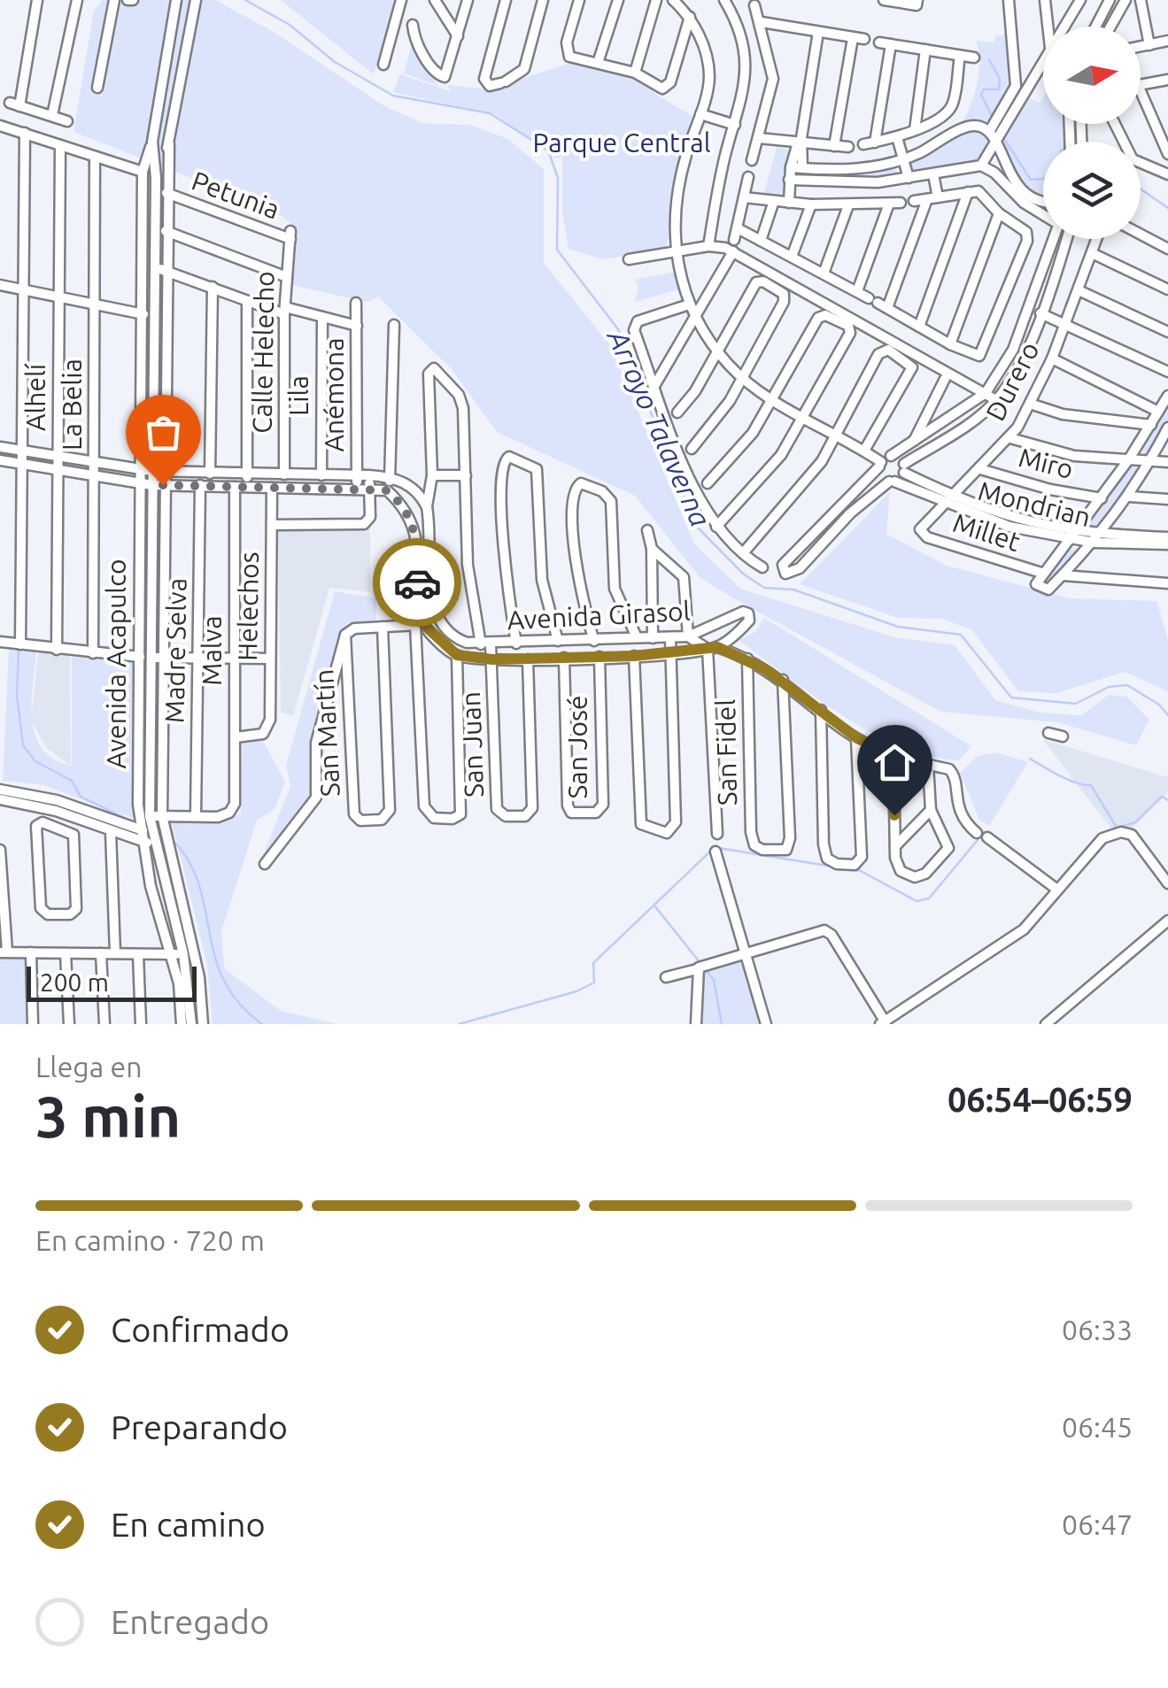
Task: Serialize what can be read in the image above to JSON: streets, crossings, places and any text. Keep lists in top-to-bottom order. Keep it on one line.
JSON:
{"streets":{"street":["Petunia","Calle Helecho","Durero","Anémona","Lila","Alhelí","La Belia","Miro","Mondrian","Millet","Helechos","Avenida Girasol","Madre Selva","Malva","Avenida Acapulco","San Martín","San Juan","San José","San Fidel"]},"crossings":[["Petunia","Calle Helecho"],["Durero","Miro"],["Durero","Mondrian"],["Durero","Millet"],["Helechos","Malva"],["Avenida Girasol","San Juan"],["Avenida Girasol","San José"],["Madre Selva","Malva"]],"water":["Arroyo Talaverna"],"parks":["Parque Central"],"scale_bar":"200 m","north":"right","page":{"scale":"200 m","heading":["3 min","Llega en","06:54–06:59"],"bar":"En camino · 720 m","list":[["Confirmado","06:33"],["Preparando","06:45"],["En camino","06:47"],"Entregado"]}}
